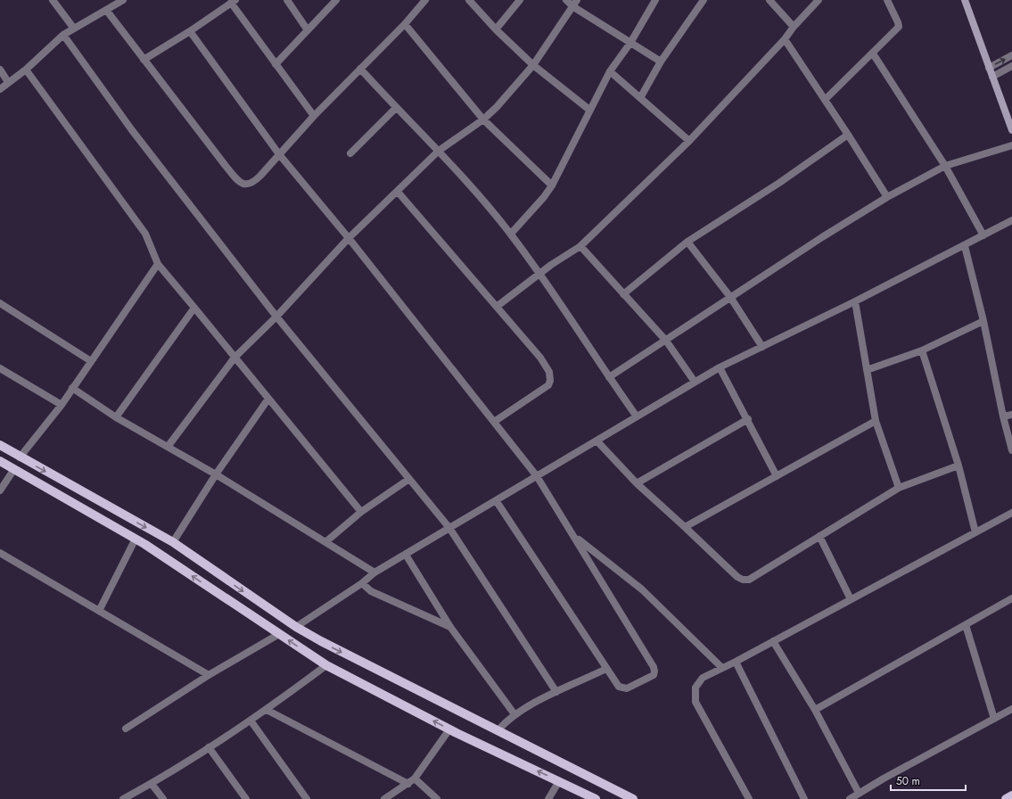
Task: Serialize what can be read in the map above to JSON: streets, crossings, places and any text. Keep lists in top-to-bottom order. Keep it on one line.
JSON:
{"scale_bar":"50 m"}
